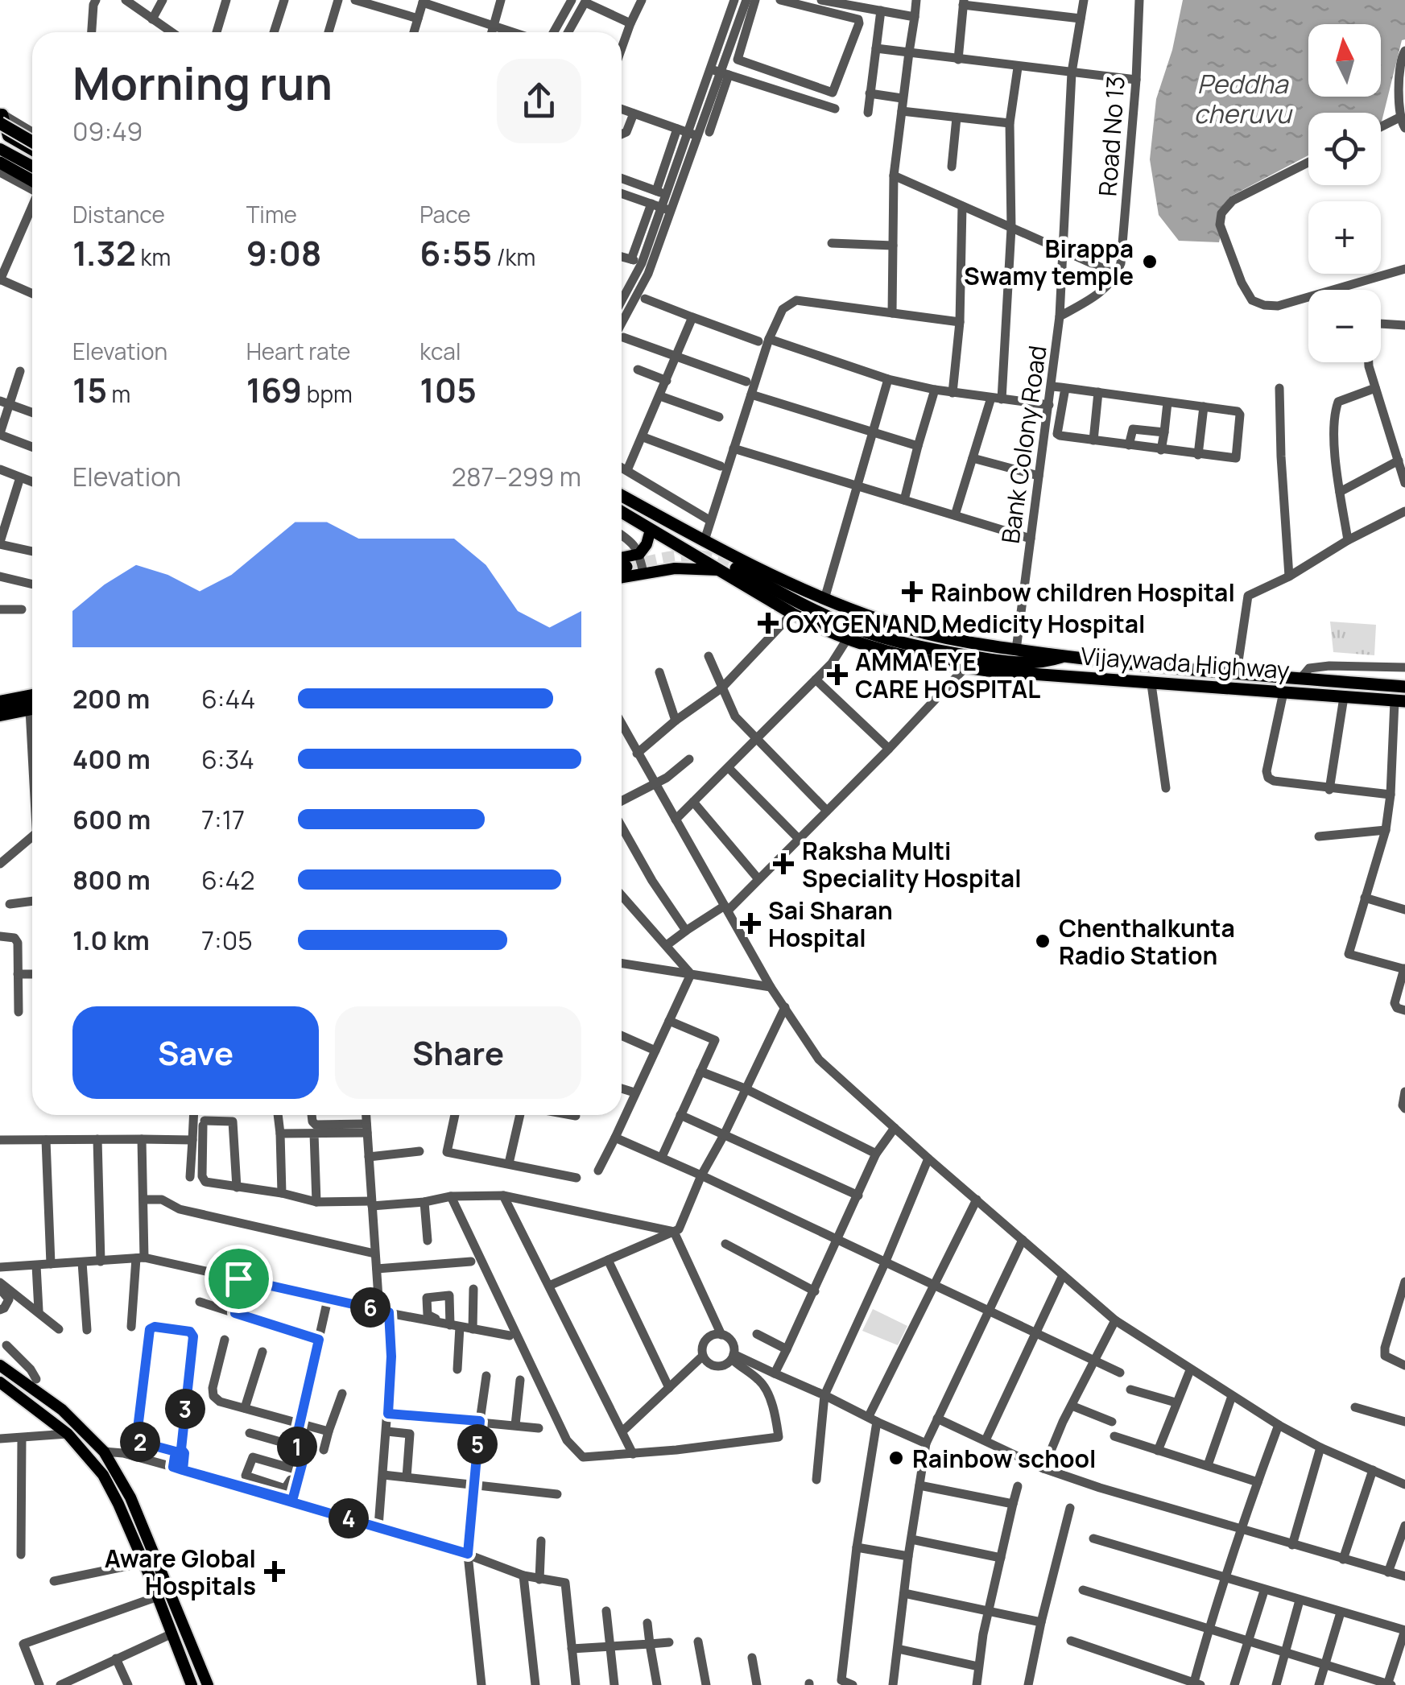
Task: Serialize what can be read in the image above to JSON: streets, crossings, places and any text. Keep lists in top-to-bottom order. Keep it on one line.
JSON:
{"streets":{"highway":["Vijaywada Highway"],"street":["Road No 13","Bank Colony Road"]},"crossings":[["Road No 13","Bank Colony Road"],["Bank Colony Road","Vijaywada Highway"]],"water":["Peddha cheruvu"],"places":{"other":["Birappa Swamy temple","Chenthalkunta Radio Station","Rainbow school"],"health":["Rainbow children Hospital","OXYGEN AND Medicity Hospital","AMMA EYE CARE HOSPITAL","Raksha Multi Speciality Hospital","Sai Sharan Hospital","Aware Global Hospitals"]},"north":"top","page":{"map_buttons":["+","−"],"heading":["Morning run","09:49"],"stats":[["Distance","1.32 km"],["Time","9:08"],["Pace","6:55 /km"],["Elevation","15 m"],["Heart rate","169 bpm"],["kcal","105"]],"chart":["Elevation","287–299 m"],"list":[{"name":"200 m","note":"6:44"},{"name":"400 m","note":"6:34"},{"name":"600 m","note":"7:17"},{"name":"800 m","note":"6:42"},{"name":"1.0 km","note":"7:05"}],"buttons":["Save","Share"],"pins":["6","3","2","5","1","4"]}}
